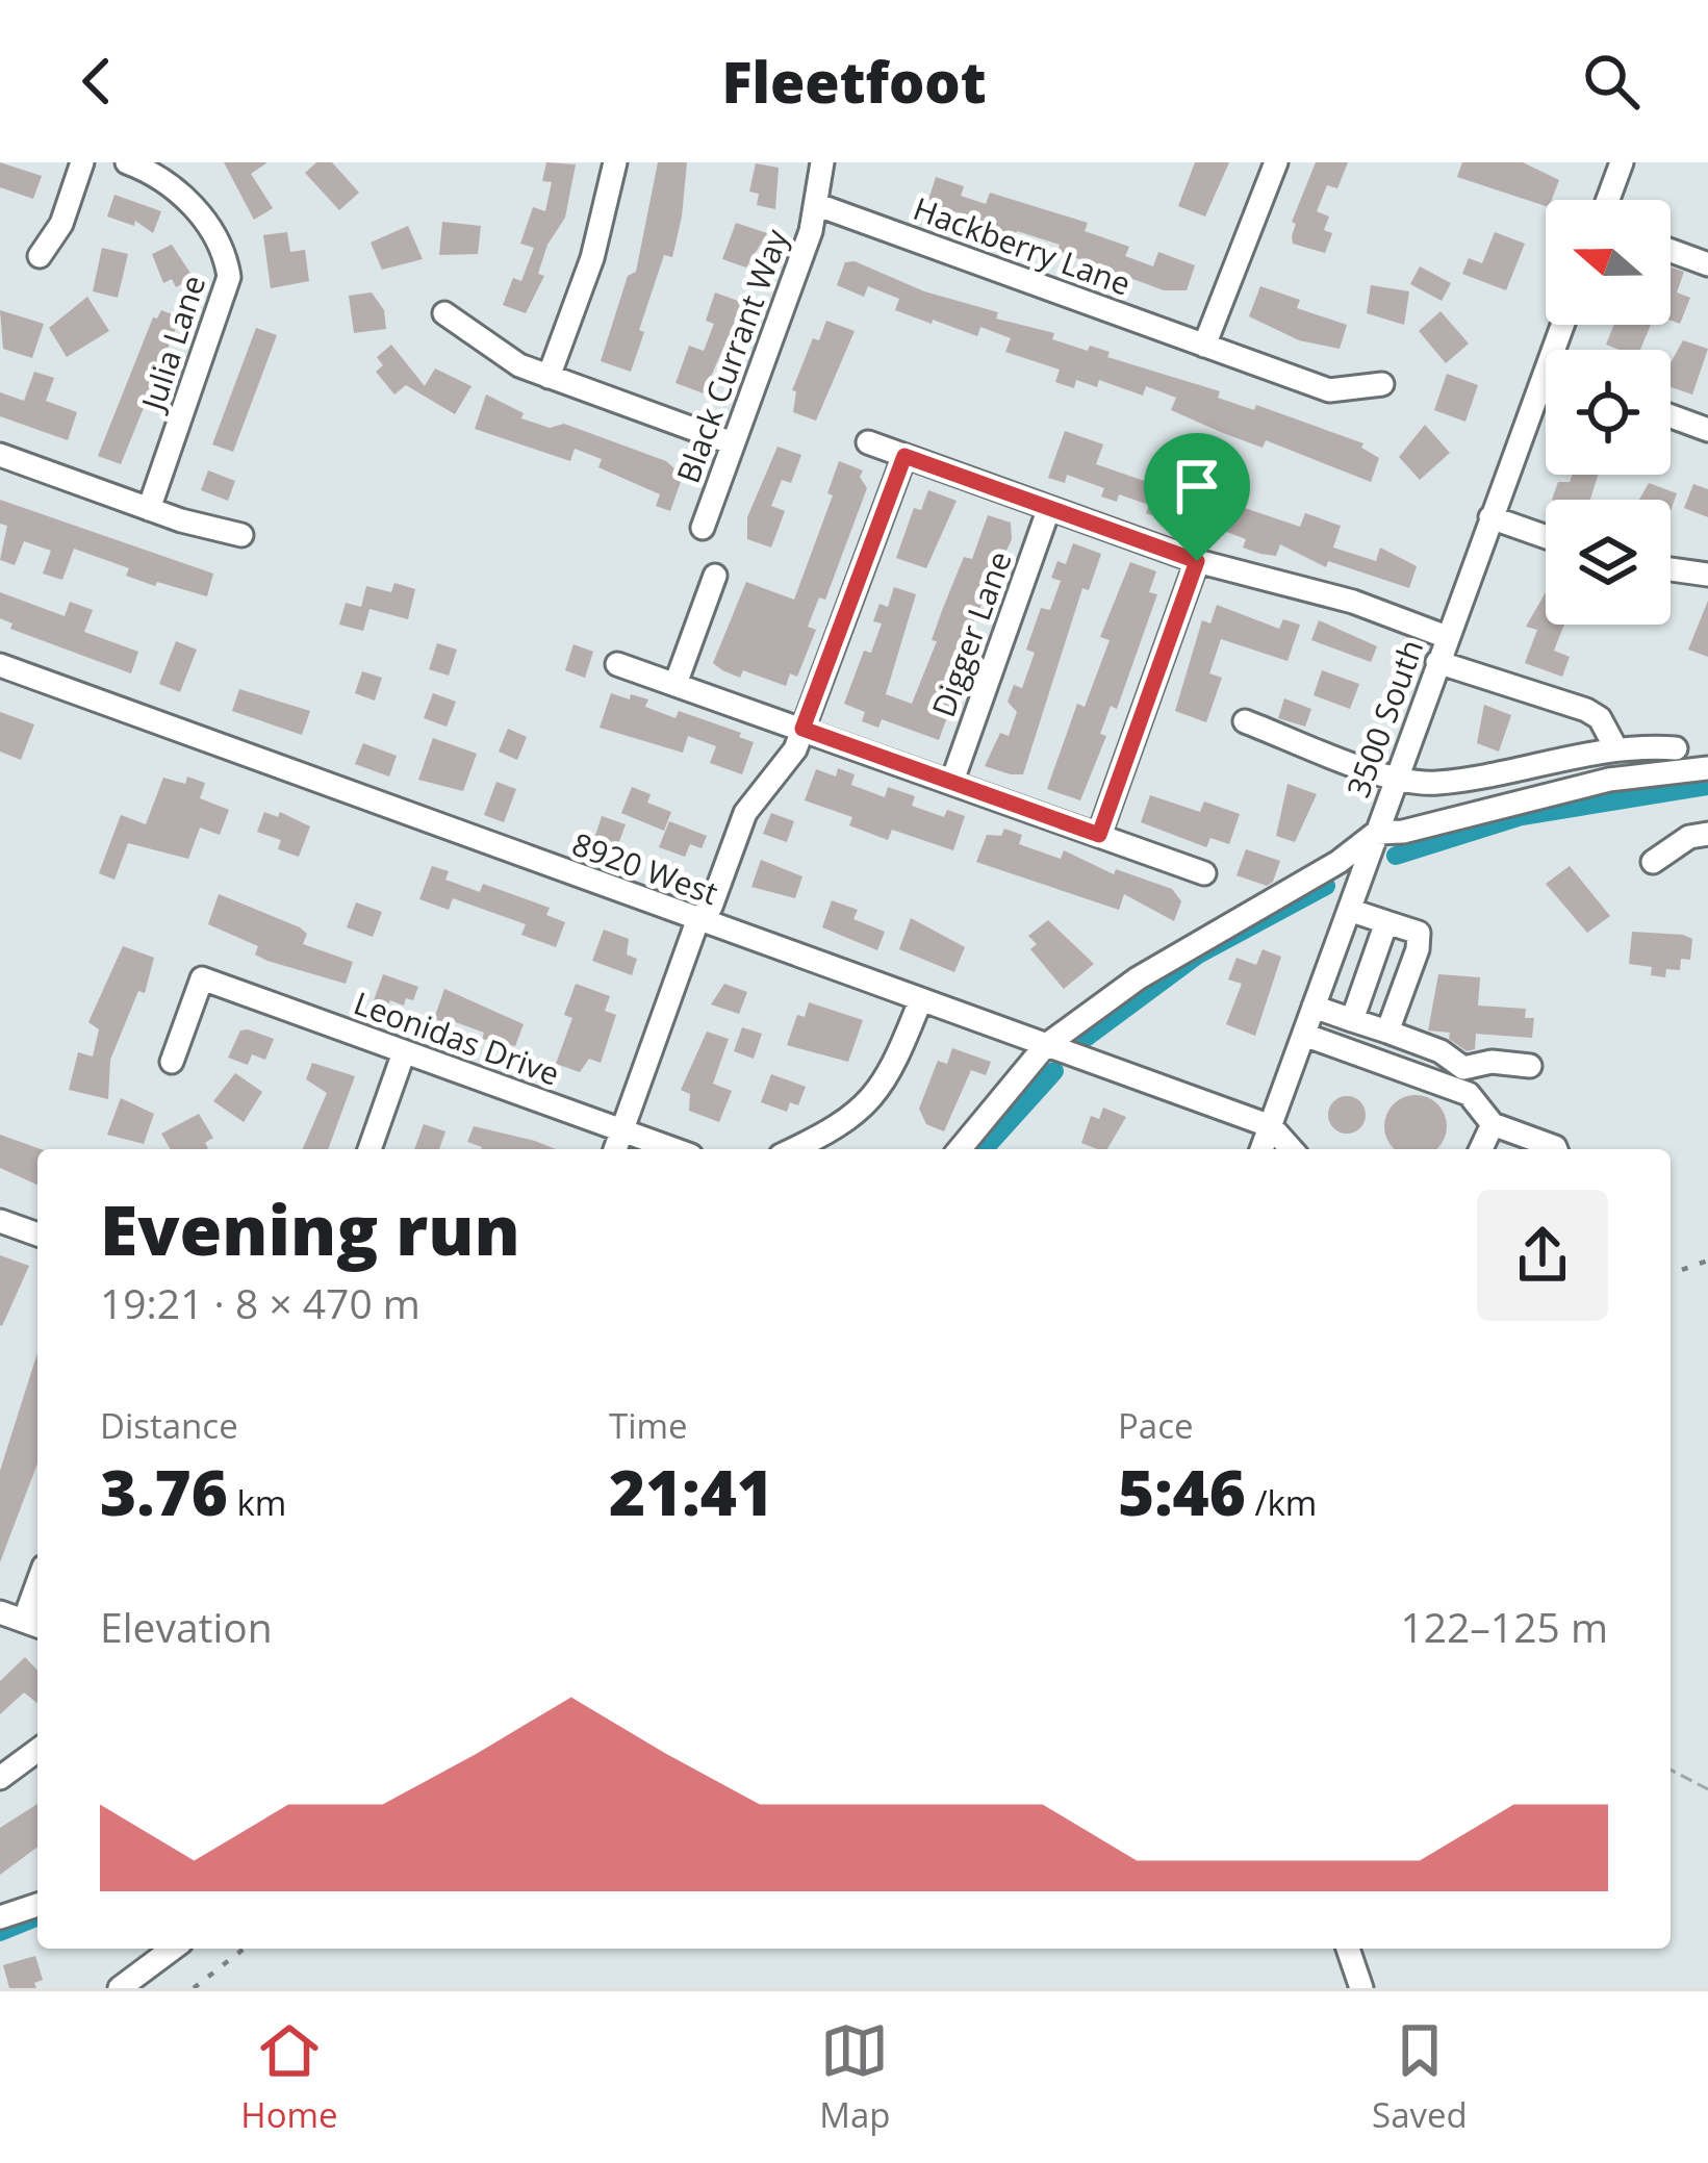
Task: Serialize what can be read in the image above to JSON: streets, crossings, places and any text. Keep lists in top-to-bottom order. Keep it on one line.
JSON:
{"streets":{"street":["Hackberry Lane","Julia Lane","Black Currant Way","Digger Lane","3500 South","8920 West","Leonidas Drive"]},"crossings":[["Hackberry Lane","Black Currant Way"],["3500 South","8920 West"]],"north":"left","page":{"header":"Fleetfoot","heading":["Evening run","19:21 · 8 × 470 m"],"stats":[["Distance","3.76 km"],["Time","21:41"],["Pace","5:46 /km"]],"chart":["Elevation","122–125 m"],"tabs":["Home","Map","Saved"]}}
